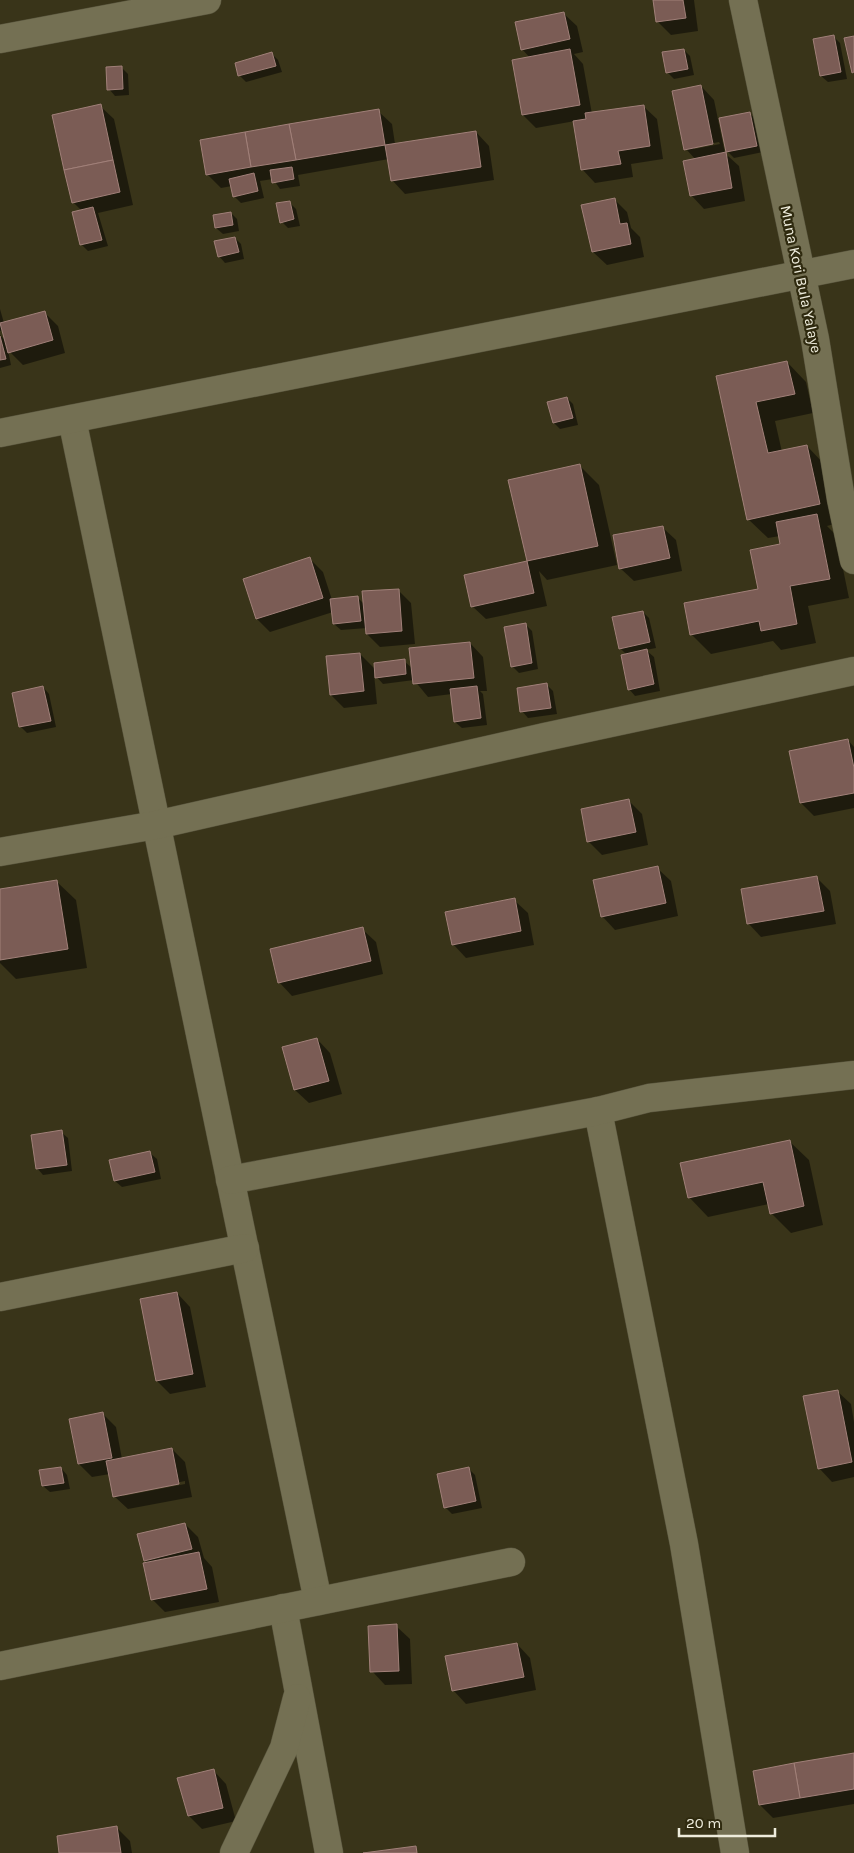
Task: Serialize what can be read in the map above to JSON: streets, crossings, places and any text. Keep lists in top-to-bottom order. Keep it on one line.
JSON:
{"streets":{"street":["Muna Kori Bula Yalaye"]},"scale_bar":"20 m"}
